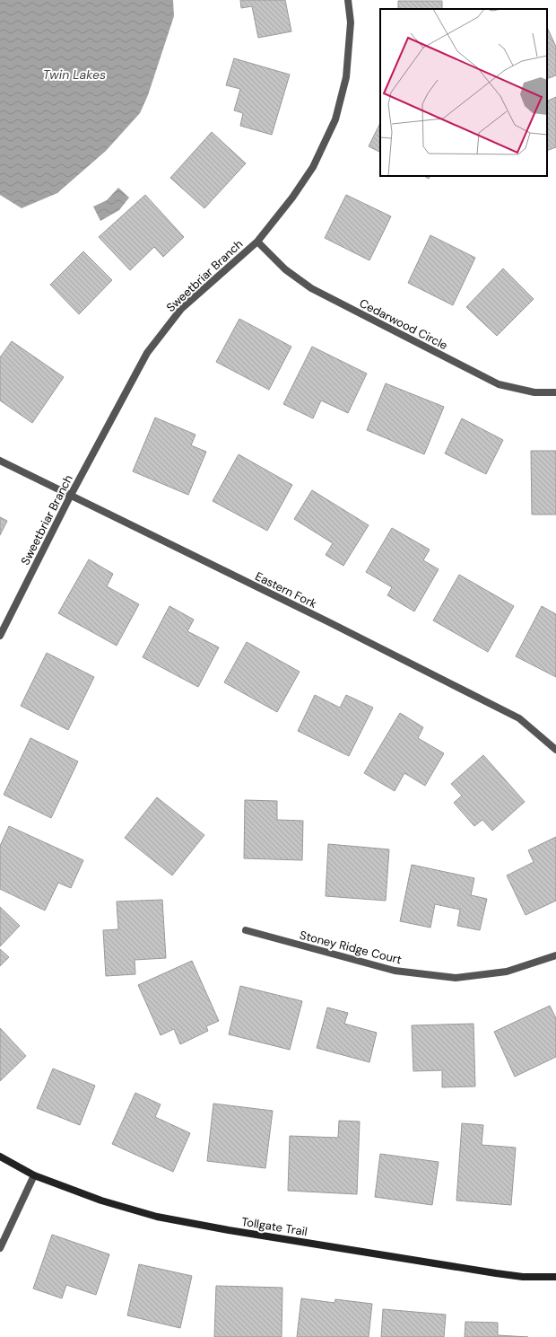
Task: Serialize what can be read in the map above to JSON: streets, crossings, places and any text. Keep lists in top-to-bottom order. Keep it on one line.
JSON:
{"streets":{"street":["Sweetbriar Branch","Cedarwood Circle","Eastern Fork","Stoney Ridge Court","Tollgate Trail"]},"crossings":[["Sweetbriar Branch","Cedarwood Circle"],["Sweetbriar Branch","Eastern Fork"]],"water":["Twin Lakes"]}
